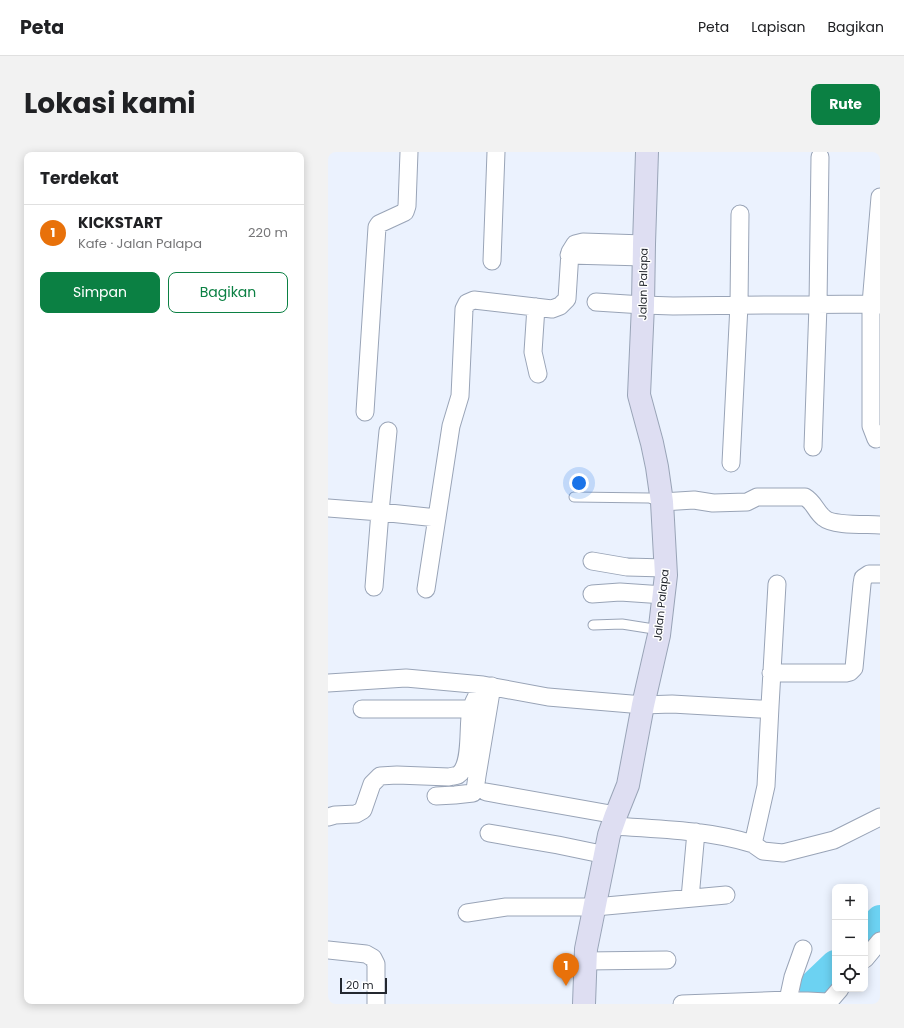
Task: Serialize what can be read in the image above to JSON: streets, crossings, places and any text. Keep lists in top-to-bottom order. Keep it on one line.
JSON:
{"streets":{"street":["Jalan Palapa"]},"scale_bar":"20 m","page":{"header":"Peta","nav":["Peta","Lapisan","Bagikan"],"title":"Lokasi kami","buttons":["Rute",["Simpan","Bagikan"]],"heading":"Terdekat","list":[{"mark":"1","name":"KICKSTART","note":"Kafe · Jalan Palapa","value":"220 m"}],"map_buttons":["+","−"],"pins":"1","scale":"20 m"}}
